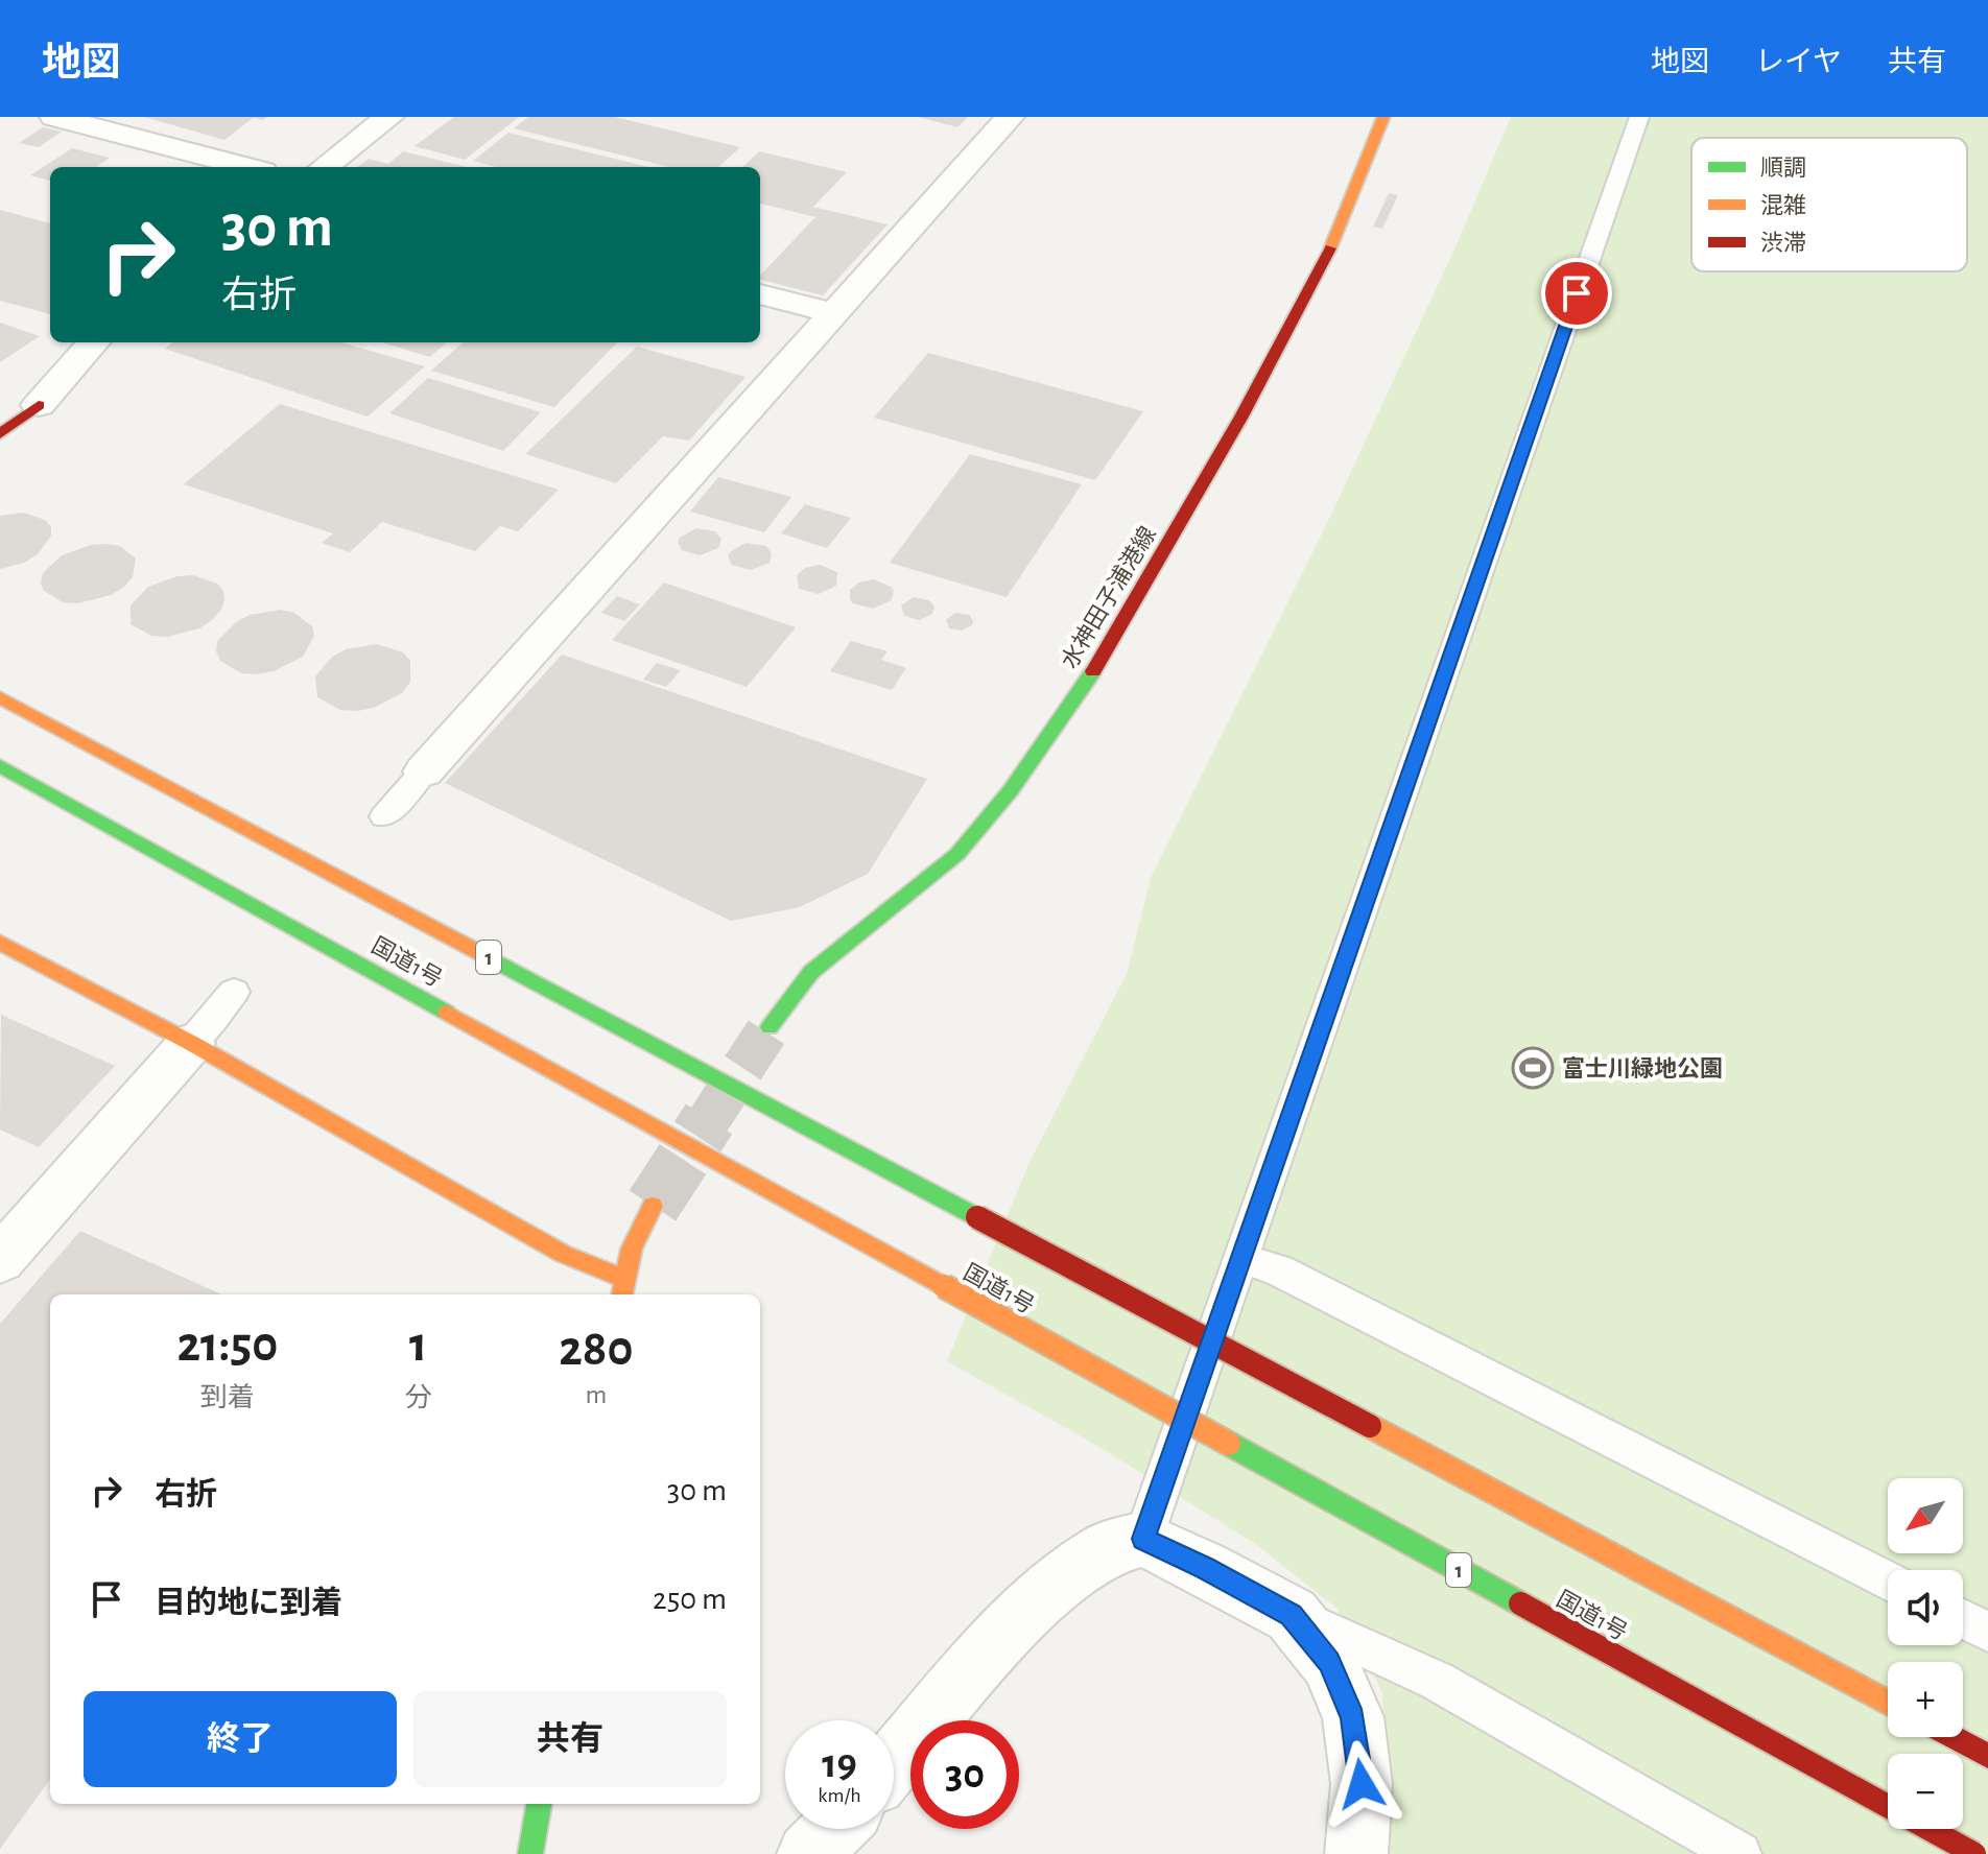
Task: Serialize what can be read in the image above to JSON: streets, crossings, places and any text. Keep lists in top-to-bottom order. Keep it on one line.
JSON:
{"streets":{"main road":["水神田子浦港線","1","国道1号"]},"places":{"sports":["富士川緑地公園"]},"legend":["順調","混雑","渋滞"],"north":"bottom left","page":{"header":"地図","nav":["地図","レイヤ","共有"],"turn":["30 m","右折"],"eta":["21:50","到着","1","分","280","m"],"list":[{"name":"右折","value":"30 m"},{"name":"目的地に到着","value":"250 m"}],"map_buttons":["+","−"],"buttons":["終了","共有"],"speed":"19 km/h","limit":"30"}}
